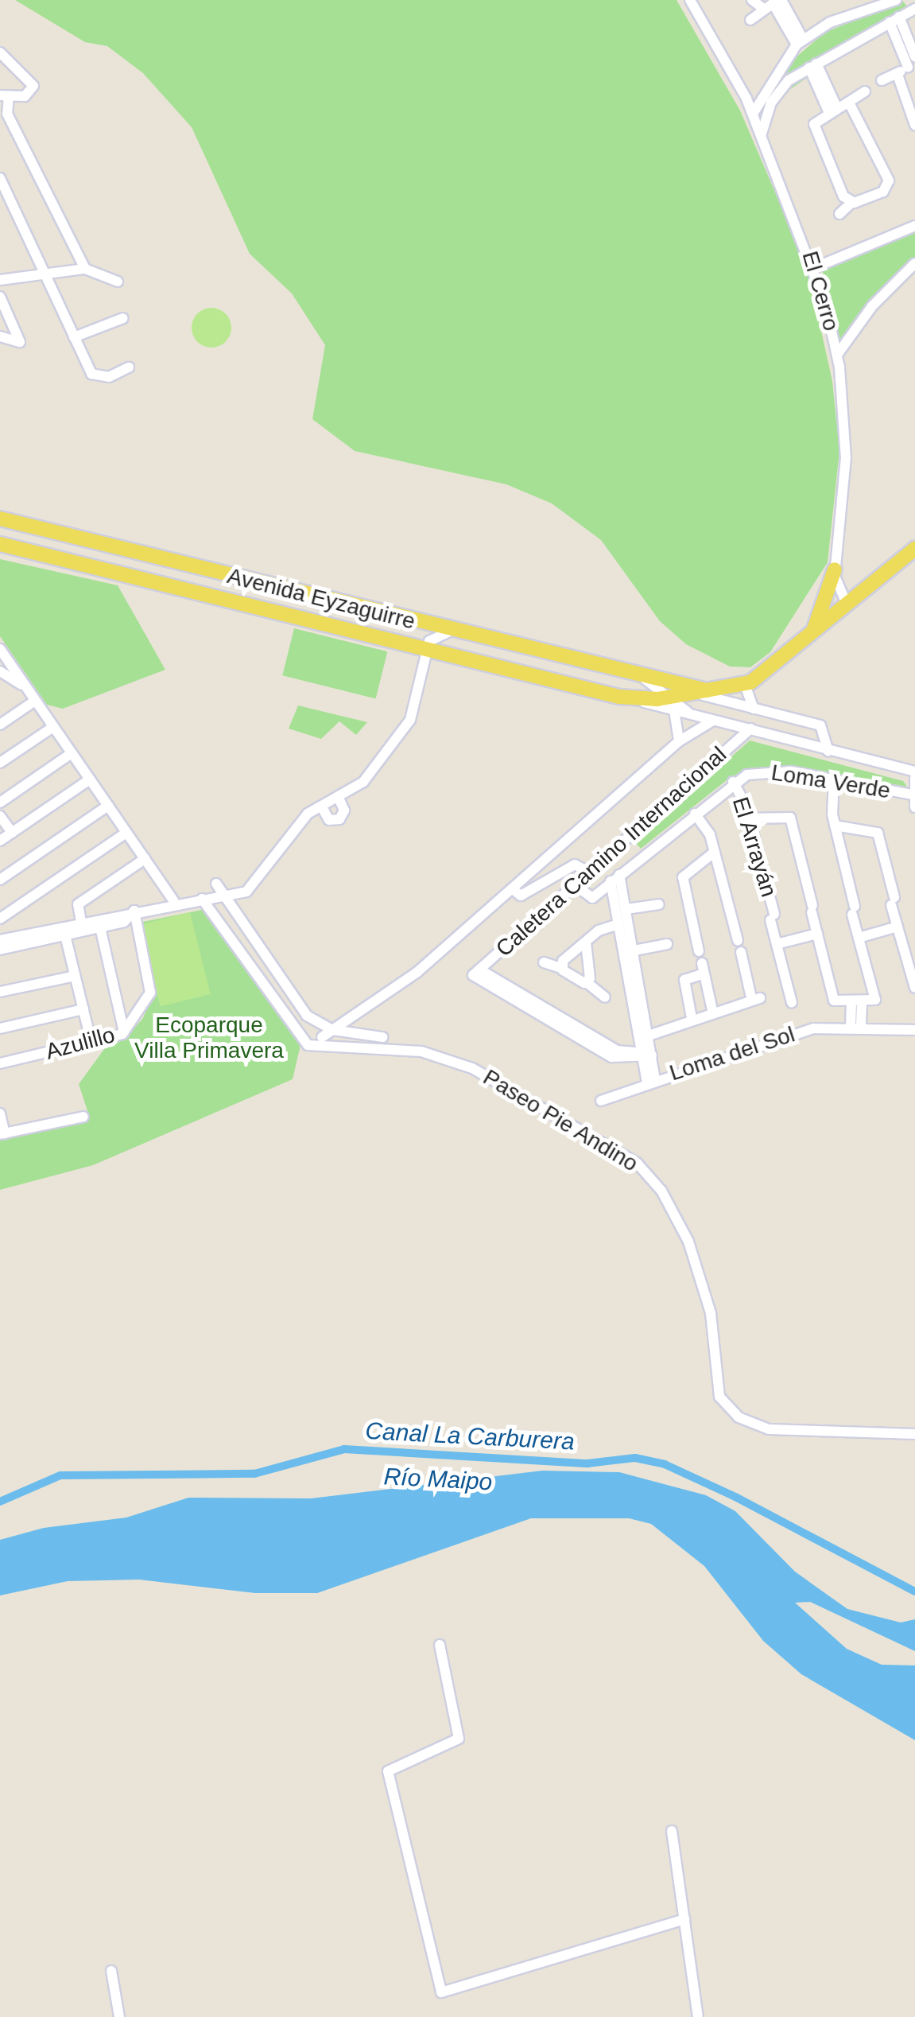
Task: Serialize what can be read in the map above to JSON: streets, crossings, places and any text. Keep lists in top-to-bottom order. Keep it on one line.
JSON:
{"streets":{"main road":["Avenida Eyzaguirre"],"street":["El Cerro","Loma Verde","El Arrayán","Caletera Camino Internacional","Azulillo","Loma del Sol","Paseo Pie Andino"]},"crossings":[["El Cerro","Avenida Eyzaguirre"],["Avenida Eyzaguirre","Caletera Camino Internacional"],["Loma Verde","El Arrayán"],["Loma Verde","Caletera Camino Internacional"]],"water":["Canal La Carburera","Río Maipo"],"parks":["Ecoparque Villa Primavera"]}
